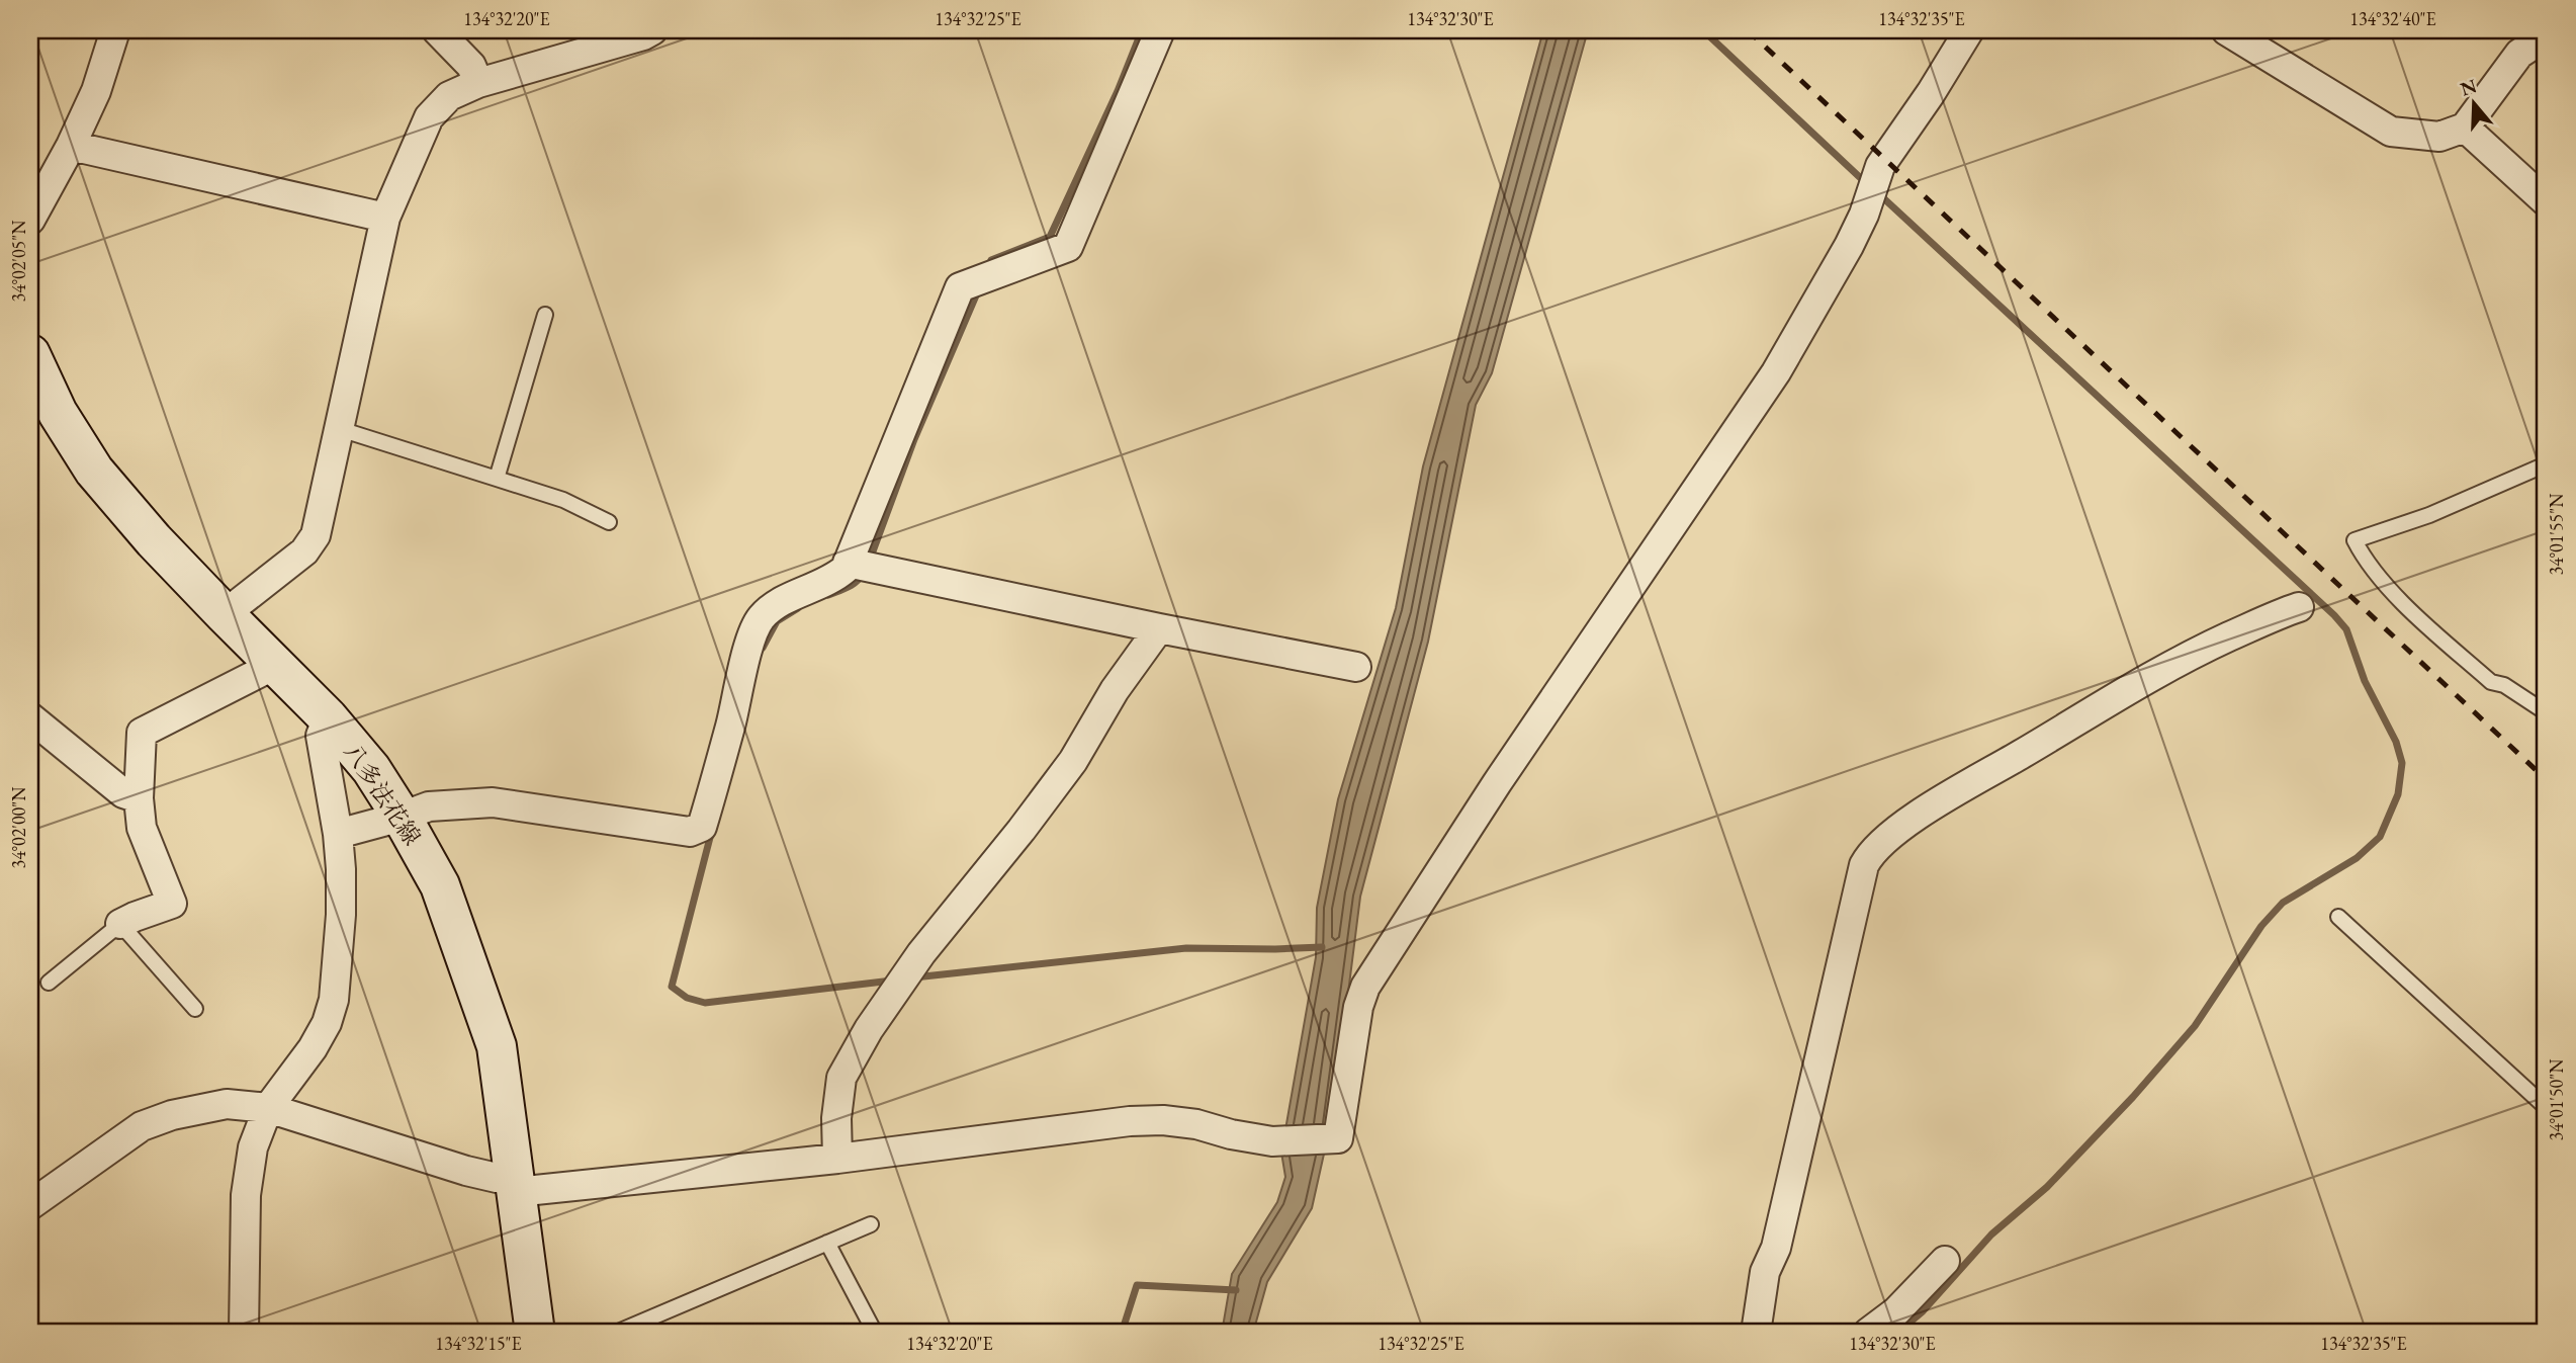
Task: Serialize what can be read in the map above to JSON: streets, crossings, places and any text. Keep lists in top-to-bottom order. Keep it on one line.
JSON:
{"streets":{"main road":["八多法花線"]},"north":"top","coordinates":["134°32'20\"E","134°32'25\"E","134°32'30\"E","134°32'35\"E","134°32'40\"E","34°02'05\"N","34°01'55\"N","34°02'00\"N","34°01'50\"N","134°32'15\"E"]}
